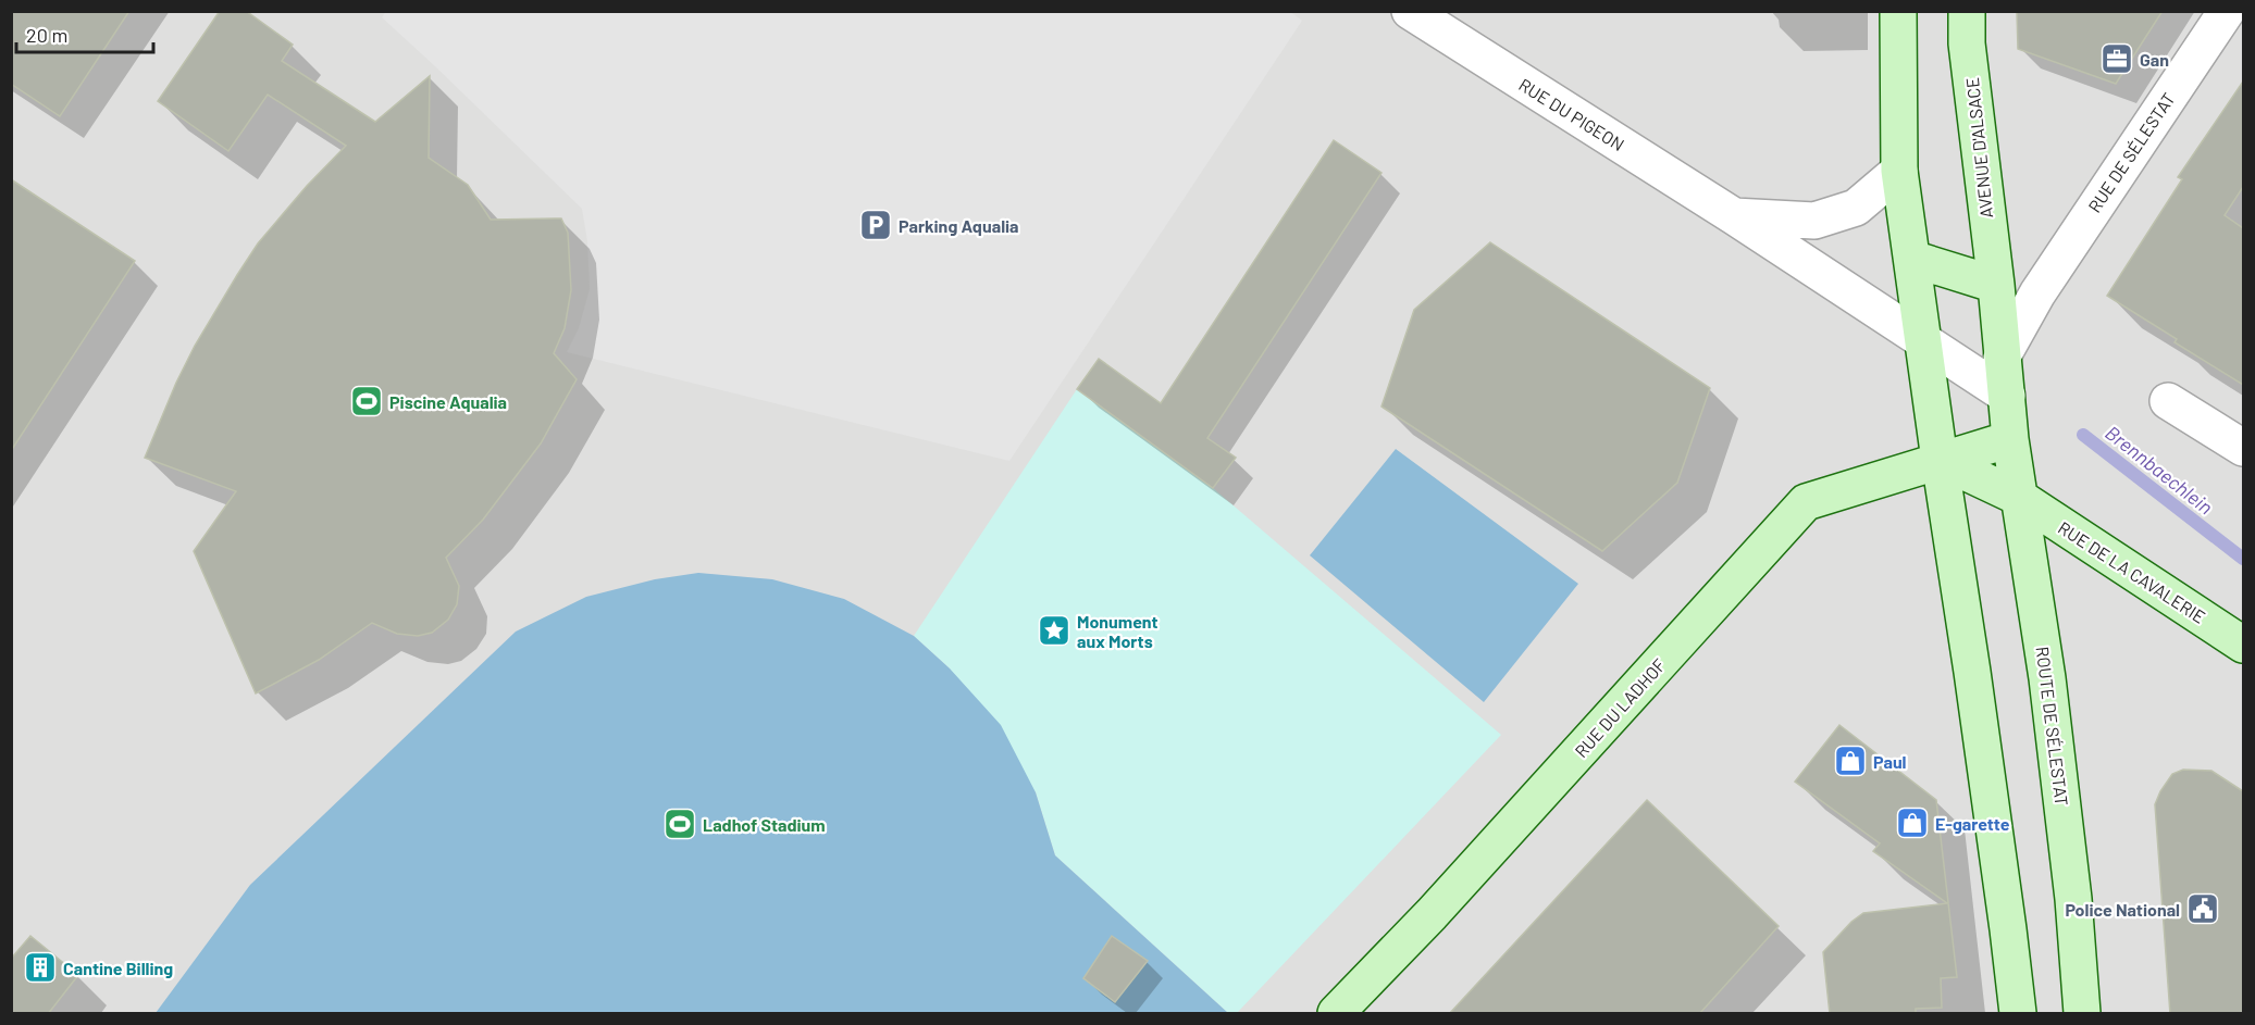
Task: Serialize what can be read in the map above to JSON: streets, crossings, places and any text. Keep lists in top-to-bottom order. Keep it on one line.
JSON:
{"streets":{"main road":["AVENUE D'ALSACE","RUE DE LA CAVALERIE","RUE DU LADHOF","ROUTE DE SÉLESTAT"],"street":["RUE DU PIGEON","RUE DE SÉLESTAT"]},"crossings":[["RUE DU PIGEON","AVENUE D'ALSACE"],["AVENUE D'ALSACE","RUE DE SÉLESTAT"],["AVENUE D'ALSACE","ROUTE DE SÉLESTAT"],["RUE DE LA CAVALERIE","ROUTE DE SÉLESTAT"]],"water":["Brennbaechlein"],"places":{"office":["Gan"],"parking":["Parking Aqualia"],"sports":["Piscine Aqualia","Ladhof Stadium"],"place":["Monument aux Morts"],"shop":["Paul","E-garette"],"public building":["Police National"],"building":["Cantine Billing"]},"scale_bar":"20 m"}
